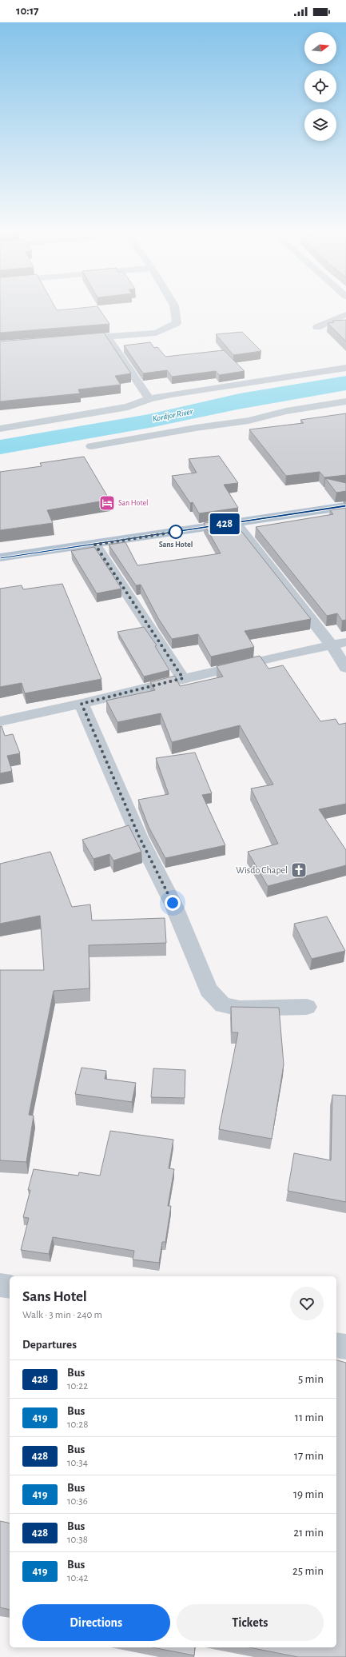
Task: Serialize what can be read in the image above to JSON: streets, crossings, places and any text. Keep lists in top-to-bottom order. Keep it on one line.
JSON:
{"water":["Kordjor River"],"places":{"hotel":["San Hotel"],"other":["Sans Hotel"],"church":["Wisdo Chapel"]},"lines":["bus line 428"],"north":"right","page":{"status":"10:17","on_map":"428","heading":[["Sans Hotel","Walk · 3 min · 240 m"],"Departures"],"list":[{"mark":"428","name":"Bus","note":"10:22","value":"5 min"},{"mark":"419","name":"Bus","note":"10:28","value":"11 min"},{"mark":"428","name":"Bus","note":"10:34","value":"17 min"},{"mark":"419","name":"Bus","note":"10:36","value":"19 min"},{"mark":"428","name":"Bus","note":"10:38","value":"21 min"},{"mark":"419","name":"Bus","note":"10:42","value":"25 min"}],"buttons":["Directions","Tickets"]}}
